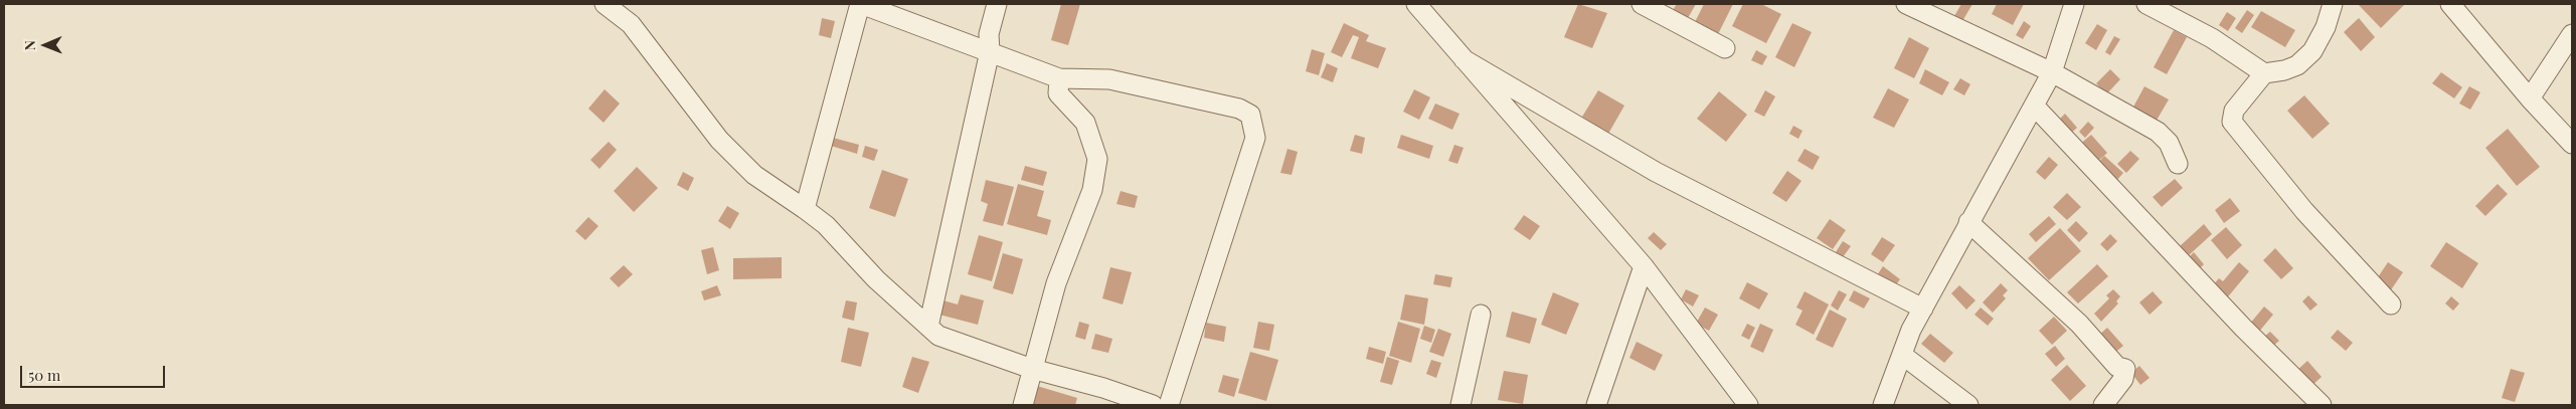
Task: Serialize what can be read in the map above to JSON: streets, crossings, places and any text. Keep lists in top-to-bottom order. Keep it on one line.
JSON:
{"scale_bar":"50 m","north":"left"}
